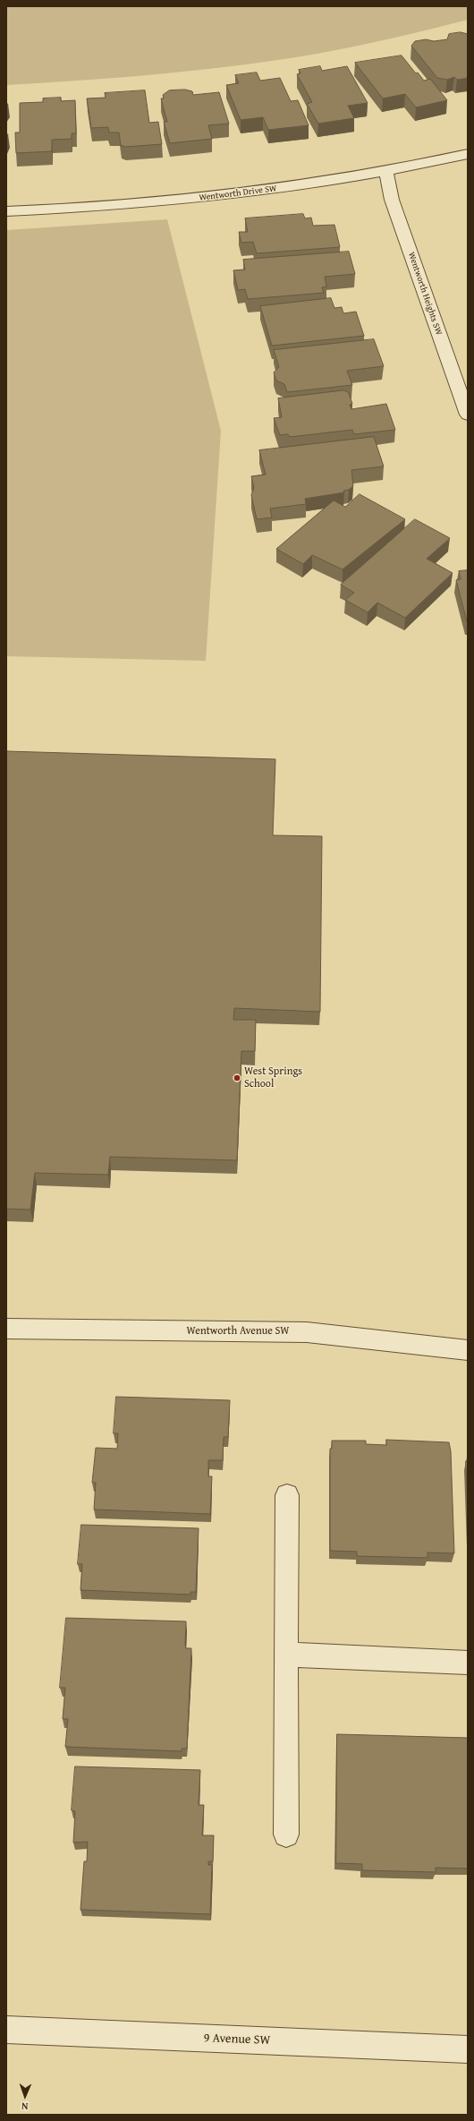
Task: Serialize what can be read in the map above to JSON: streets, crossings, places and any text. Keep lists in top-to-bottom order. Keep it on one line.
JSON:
{"streets":{"street":["Wentworth Drive SW","Wentworth Heights SW","Wentworth Avenue SW","9 Avenue SW"]},"crossings":[["Wentworth Drive SW","Wentworth Heights SW"]],"places":["West Springs School"],"north":"bottom"}
